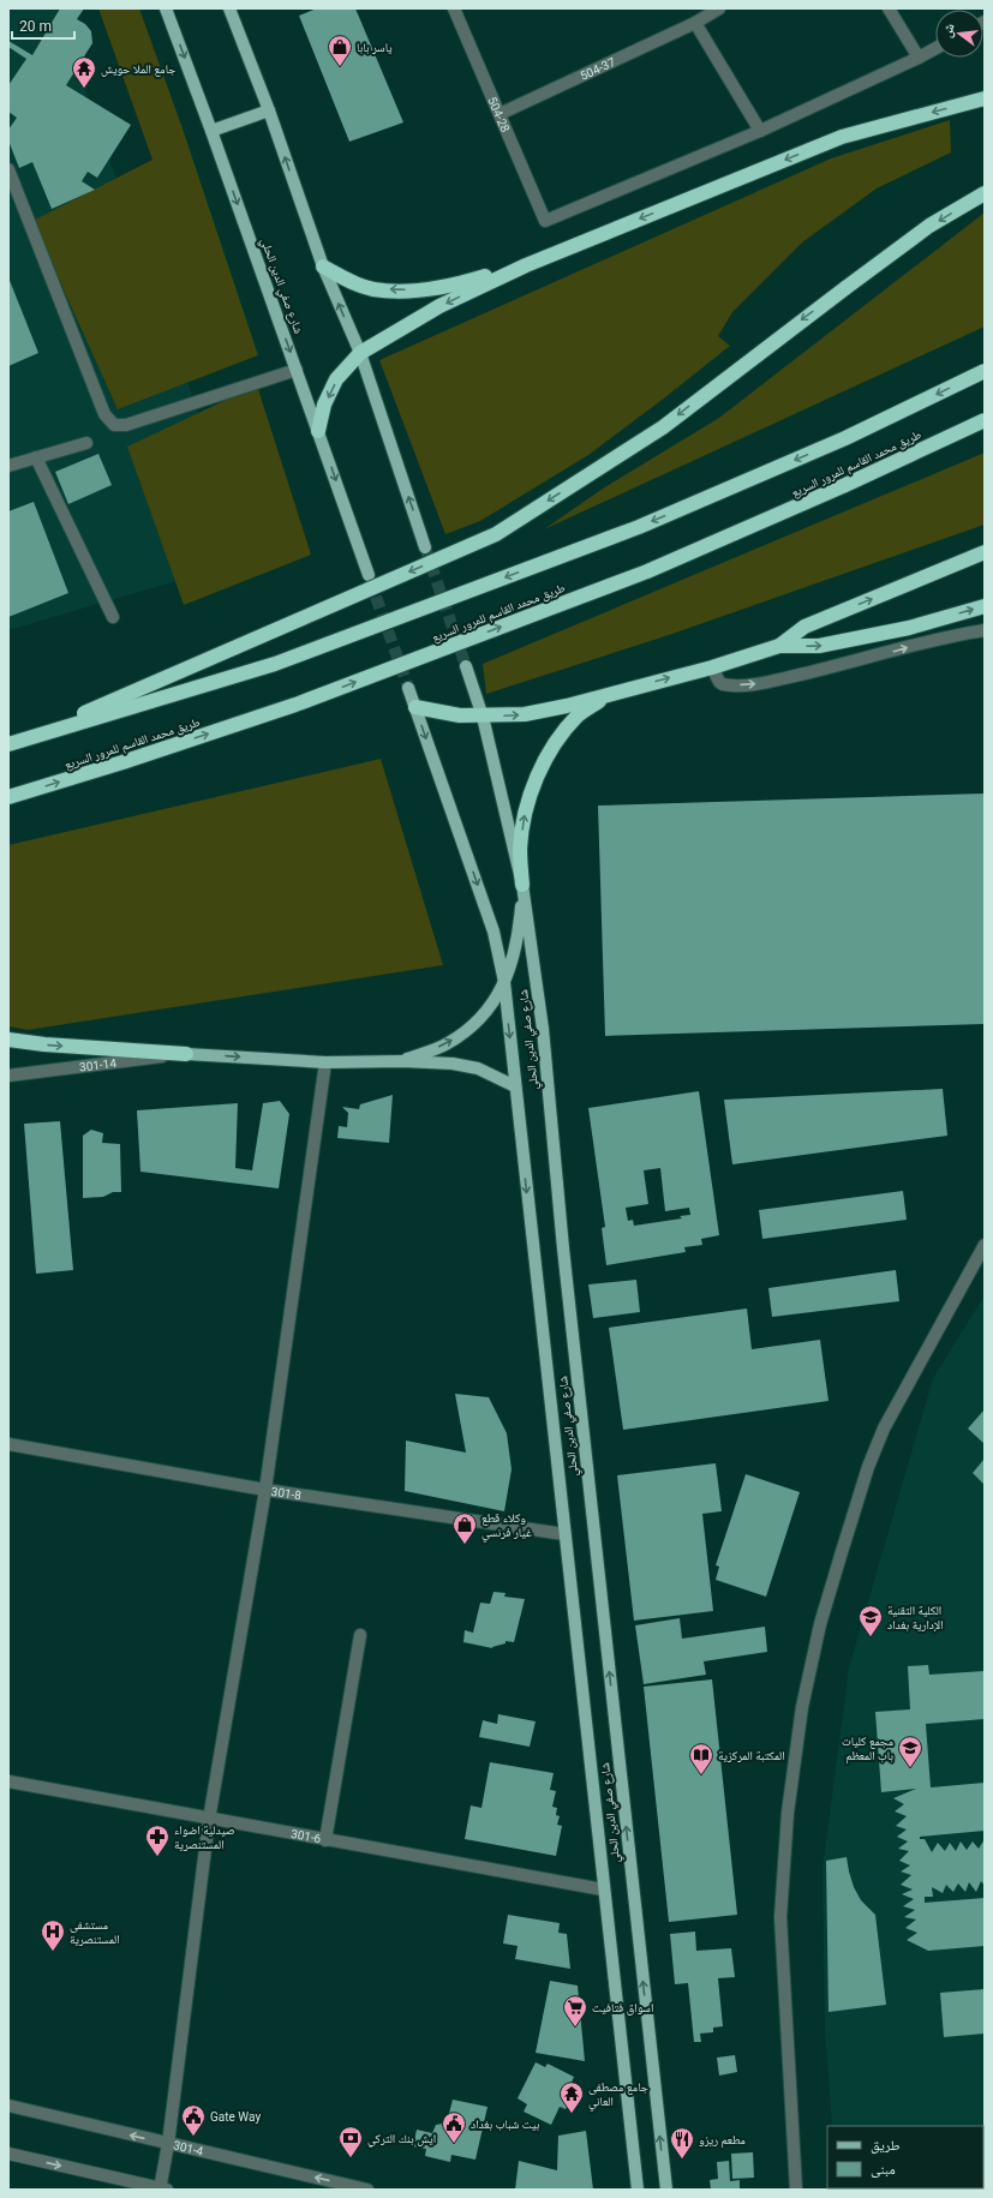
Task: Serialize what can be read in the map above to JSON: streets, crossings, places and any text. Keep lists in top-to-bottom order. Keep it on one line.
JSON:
{"streets":{"highway":["طريق محمد القاسم للمرور السريع"],"main road":["شارع صفي الدين الحلي"],"street":["504-37","504-28","301-14","301-8","301-6","301-4"]},"crossings":[["504-37","504-28"],["شارع صفي الدين الحلي","301-8"],["شارع صفي الدين الحلي","301-6"]],"places":{"shop":["ياسر بابا","وكلاء قطع غيار فرنسي"],"temple":["جامع الملا حويش","جامع مصطفى العاني"],"school or university":["الكلية التقنية الإدارية بغداد","مجمع كليات باب المعظم"],"library":["المكتبة المركزية"],"pharmacy":["صيدلية اضواء المستنصرية"],"hospital":["مستشفى المستنصرية"],"supermarket":["اسواق فتافيت"],"public building":["Gate Way","بيت شباب بغداد"],"bank":["ايش بنك التركي"],"restaurant":["مطعم ريزو"]},"legend":["طريق","مبنى"],"scale_bar":"20 m","north":"left"}
